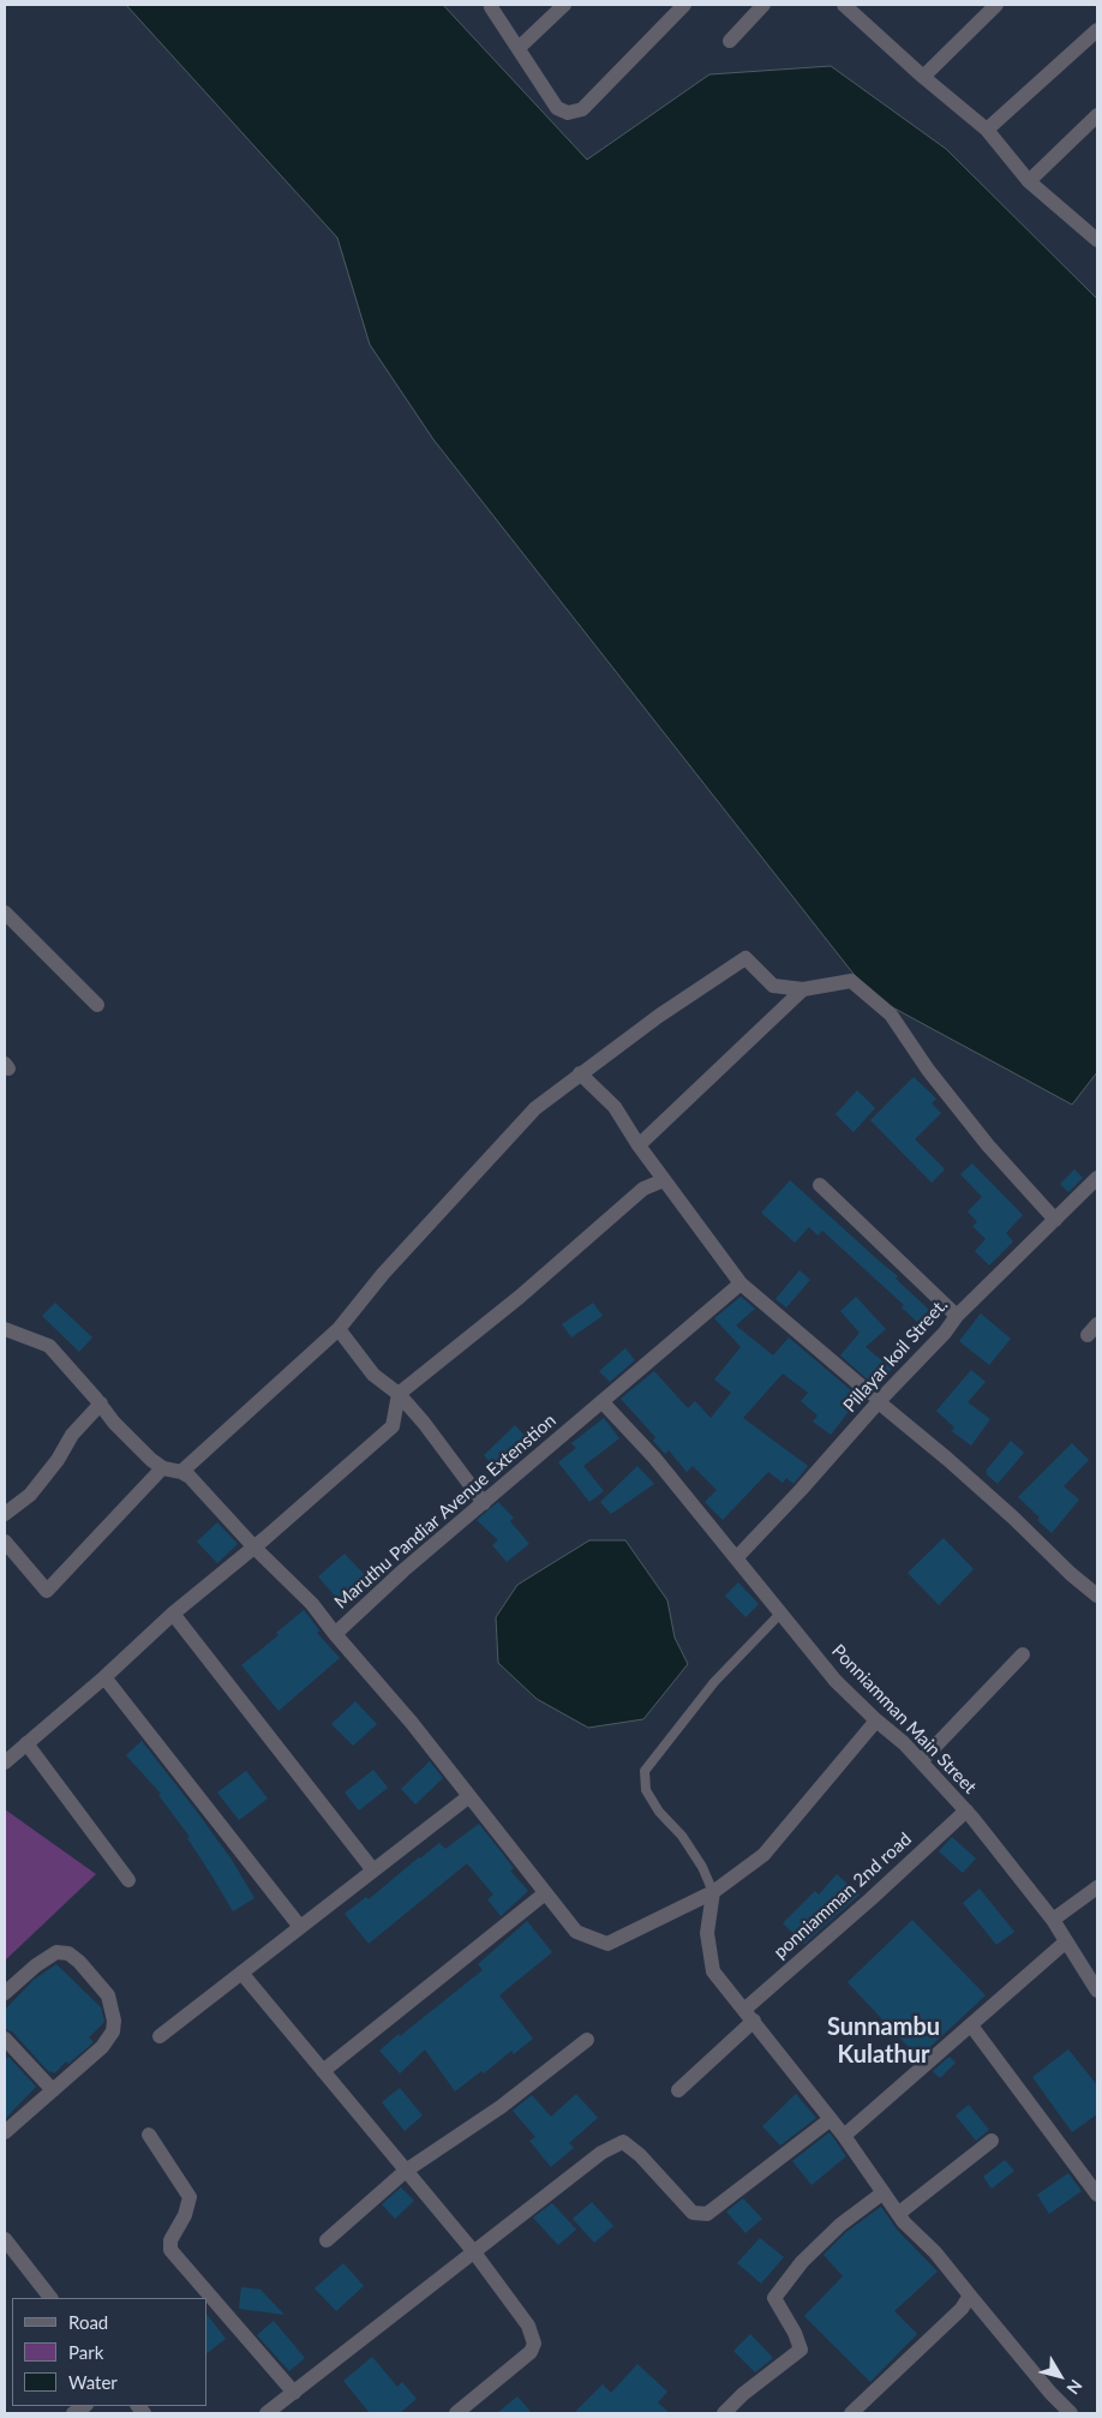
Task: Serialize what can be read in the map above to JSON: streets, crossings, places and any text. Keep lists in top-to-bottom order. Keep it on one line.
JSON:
{"streets":{"street":["Pillayar koil Street.","Maruthu Pandiar Avenue Extenstion","Ponniamman Main Street","ponniamman 2nd road"]},"crossings":[["Pillayar koil Street.","Ponniamman Main Street"],["Maruthu Pandiar Avenue Extenstion","Ponniamman Main Street"],["Ponniamman Main Street","ponniamman 2nd road"]],"districts":["Sunnambu Kulathur"],"legend":["Road","Park","Water"],"north":"bottom right"}
